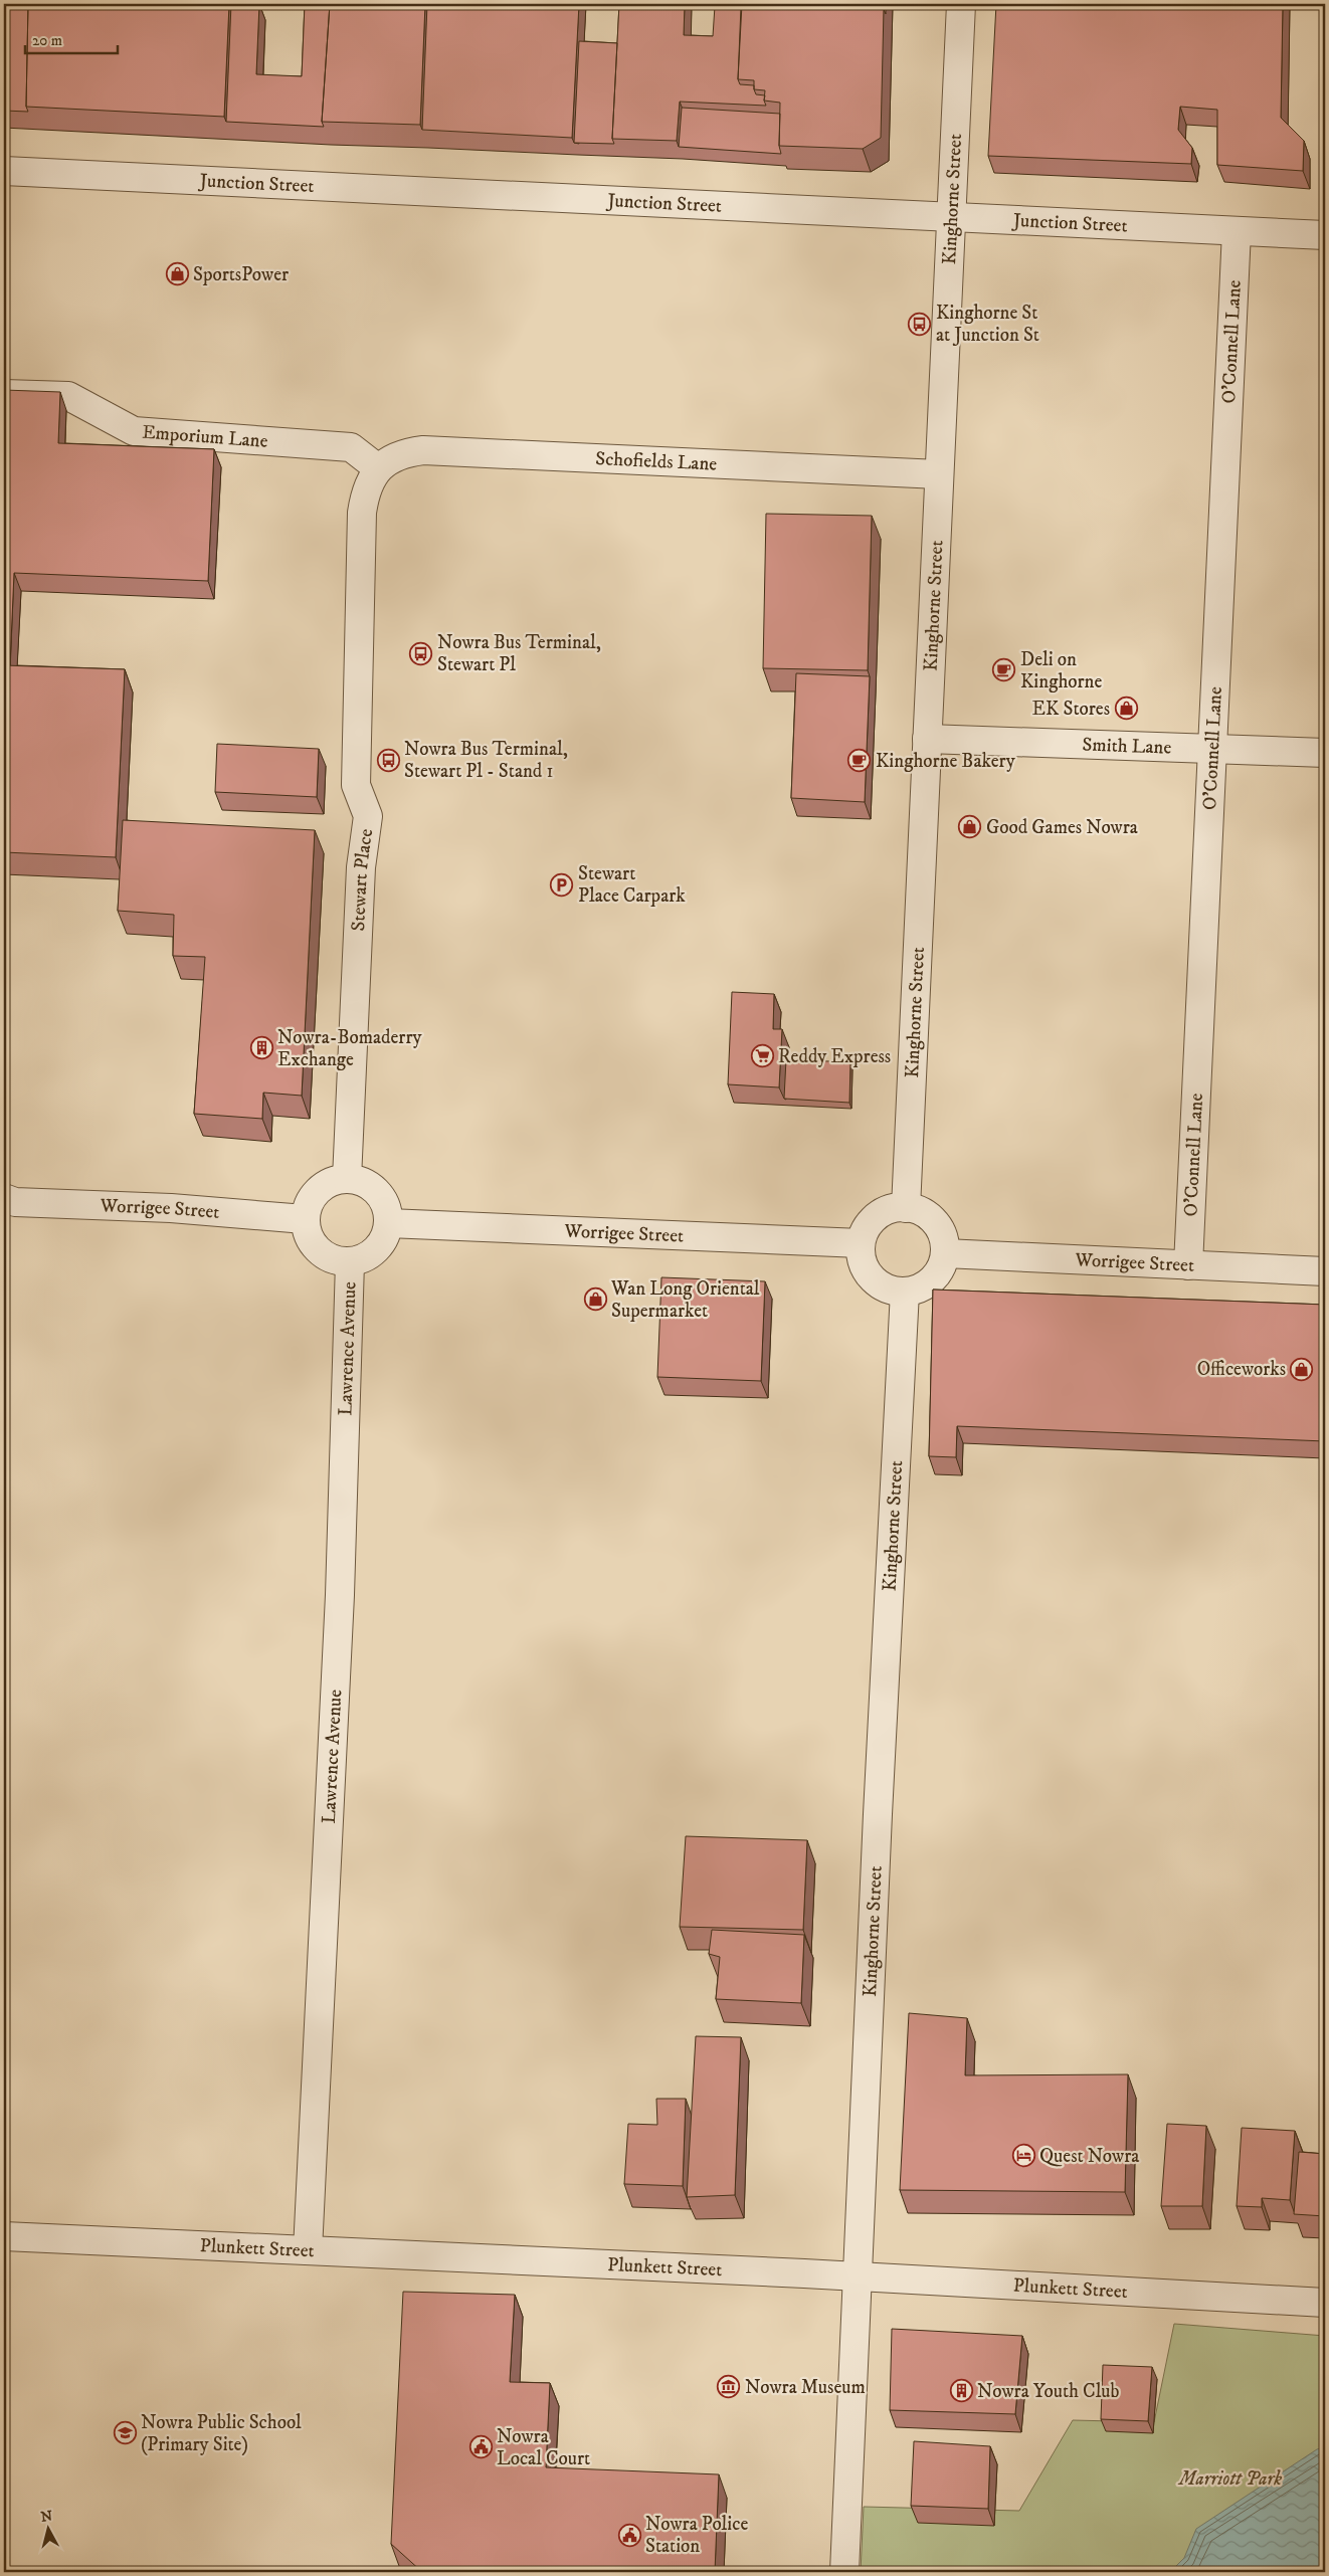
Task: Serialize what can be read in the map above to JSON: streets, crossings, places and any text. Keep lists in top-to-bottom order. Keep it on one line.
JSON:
{"streets":{"street":["Junction Street","Kinghorne Street","O'Connell Lane","Emporium Lane","Schofields Lane","Smith Lane","Stewart Place","Worrigee Street","Lawrence Avenue","Plunkett Street"]},"crossings":[["Junction Street","Kinghorne Street"],["Junction Street","O'Connell Lane"],["Kinghorne Street","Schofields Lane"],["Kinghorne Street","Smith Lane"],["Kinghorne Street","Worrigee Street"],["Kinghorne Street","Plunkett Street"],["O'Connell Lane","Smith Lane"],["O'Connell Lane","Worrigee Street"],["Emporium Lane","Schofields Lane"],["Emporium Lane","Stewart Place"],["Schofields Lane","Stewart Place"],["Stewart Place","Worrigee Street"],["Stewart Place","Lawrence Avenue"],["Worrigee Street","Lawrence Avenue"],["Lawrence Avenue","Plunkett Street"]],"parks":["Marriott Park"],"places":{"shop":["SportsPower","EK Stores","Good Games Nowra","Wan Long Oriental Supermarket","Officeworks"],"bus stop":["Kinghorne St at Junction St","Nowra Bus Terminal, Stewart Pl","Nowra Bus Terminal, Stewart Pl - Stand 1"],"cafe":["Deli on Kinghorne","Kinghorne Bakery"],"parking":["Stewart Place Carpark"],"building":["Nowra-Bomaderry Exchange","Nowra Youth Club"],"supermarket":["Reddy Express"],"hotel":["Quest Nowra"],"museum":["Nowra Museum"],"school or university":["Nowra Public School (Primary Site)"],"public building":["Nowra Local Court","Nowra Police Station"]},"scale_bar":"20 m","north":"top"}
